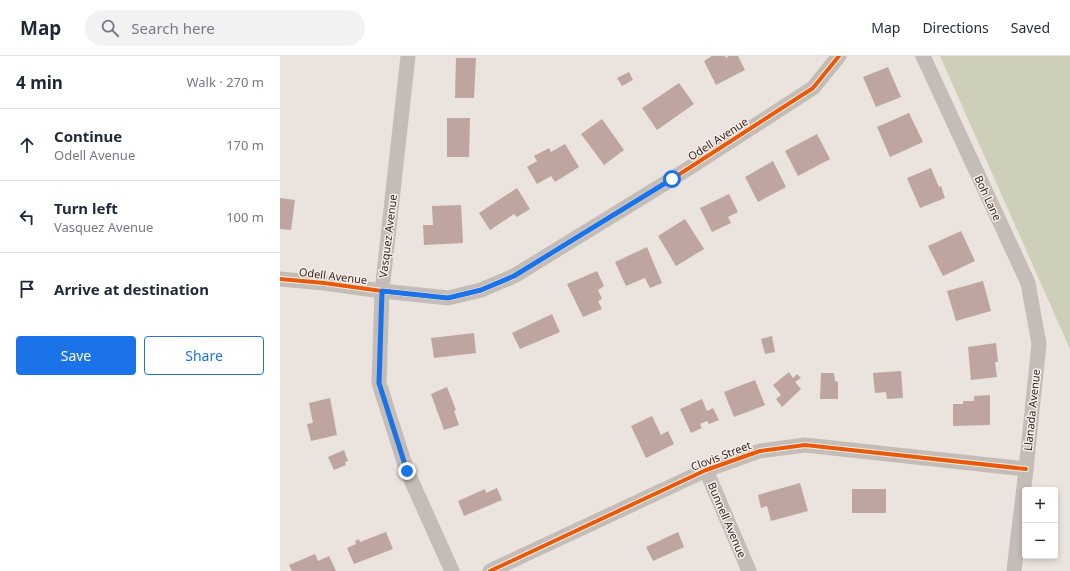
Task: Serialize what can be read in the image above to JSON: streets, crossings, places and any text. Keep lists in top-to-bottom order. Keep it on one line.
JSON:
{"streets":{"street":["Odell Avenue","Boh Lane","Vasquez Avenue","Llanada Avenue","Clovis Street","Bunnell Avenue"]},"crossings":[["Odell Avenue","Vasquez Avenue"],["Boh Lane","Llanada Avenue"],["Llanada Avenue","Clovis Street"],["Clovis Street","Bunnell Avenue"]],"page":{"header":"Map","search":"Search here","nav":["Map","Directions","Saved"],"heading":["4 min","Walk · 270 m"],"list":[["Continue","Odell Avenue","170 m"],["Turn left","Vasquez Avenue","100 m"],"Arrive at destination"],"buttons":["Save","Share"],"map_buttons":["+","−"]}}
